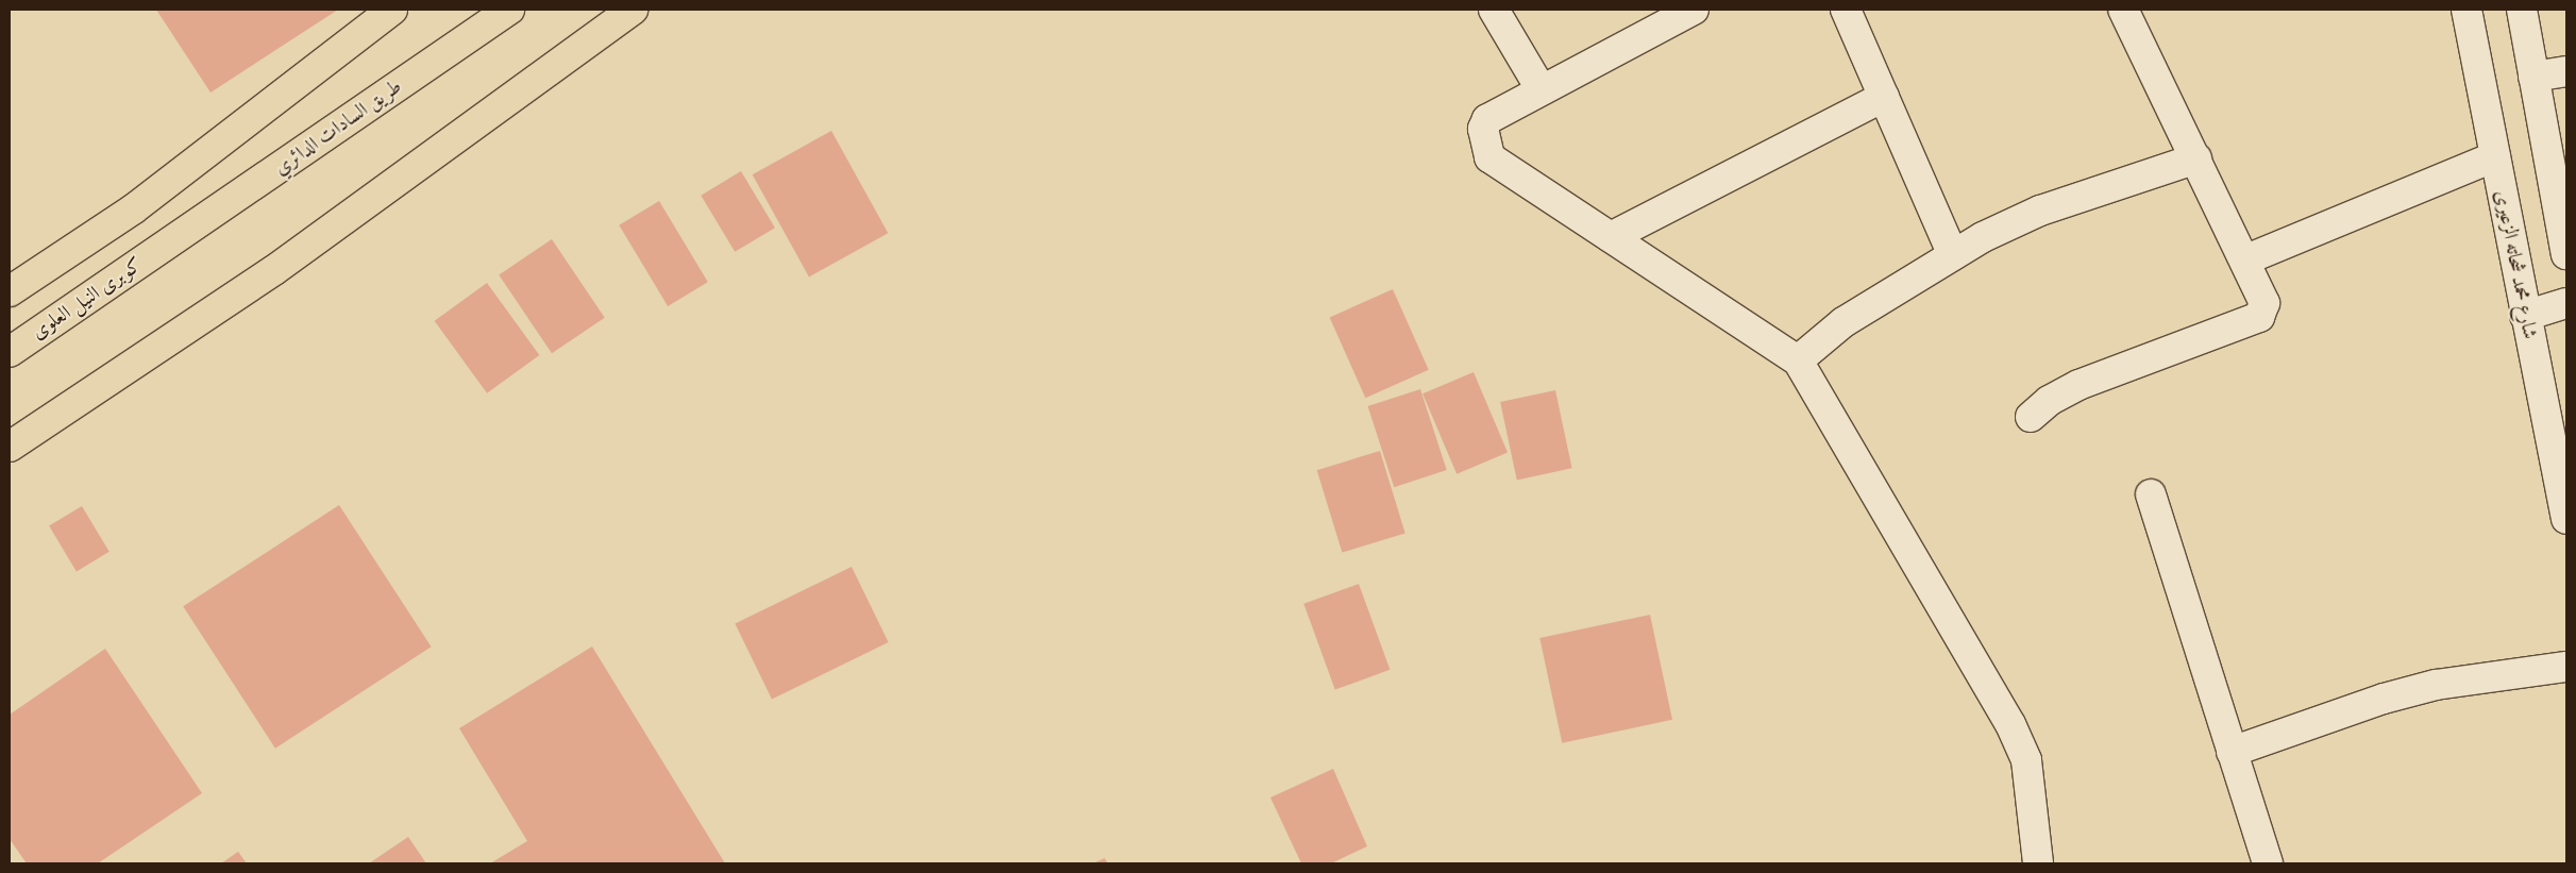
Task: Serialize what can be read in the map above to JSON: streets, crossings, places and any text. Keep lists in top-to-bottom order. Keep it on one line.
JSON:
{"streets":{"highway":["طريق السادات الدائري","كوبرى النيل العلوى"],"street":["شارع محمد شحاته الزعيرى"]},"crossings":[["طريق السادات الدائري","كوبرى النيل العلوى"]]}
